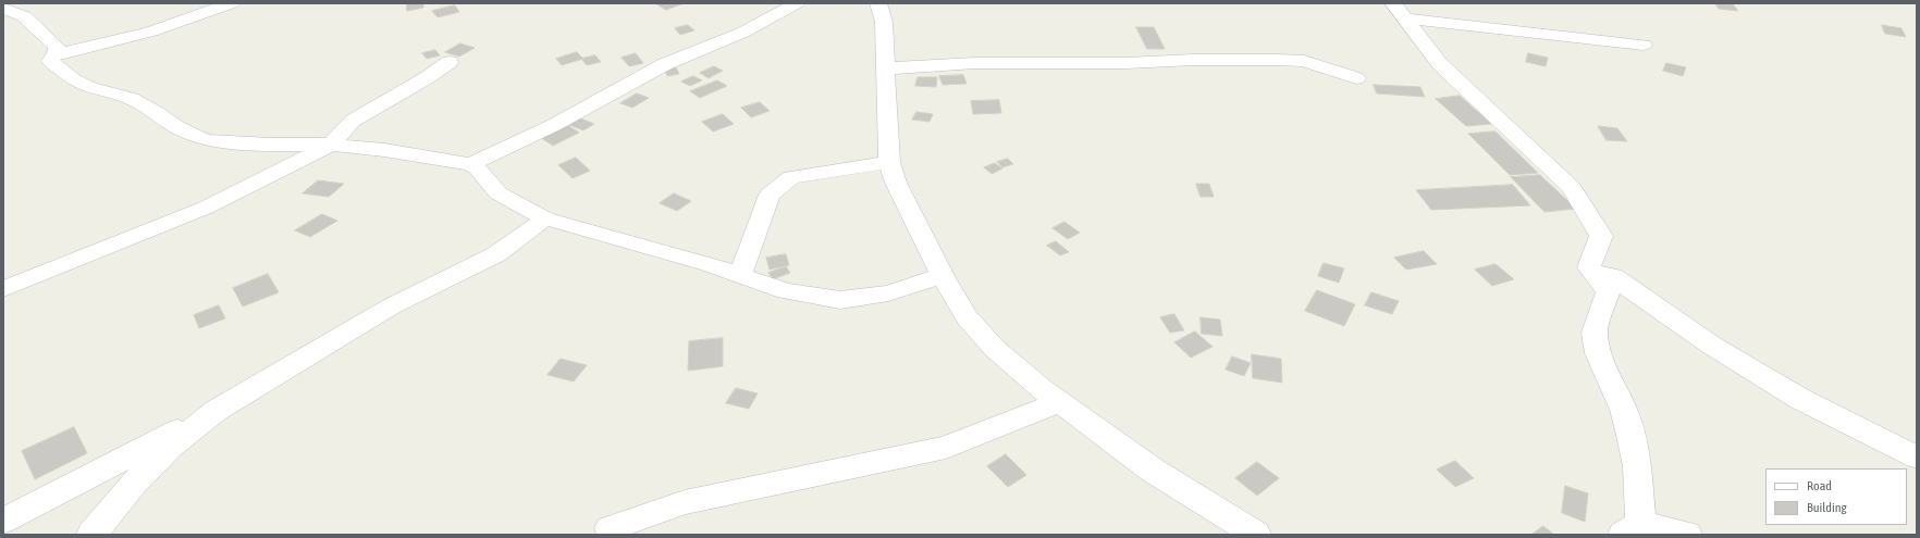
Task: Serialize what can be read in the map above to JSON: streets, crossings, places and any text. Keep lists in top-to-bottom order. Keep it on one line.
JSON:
{"legend":["Road","Building"]}
